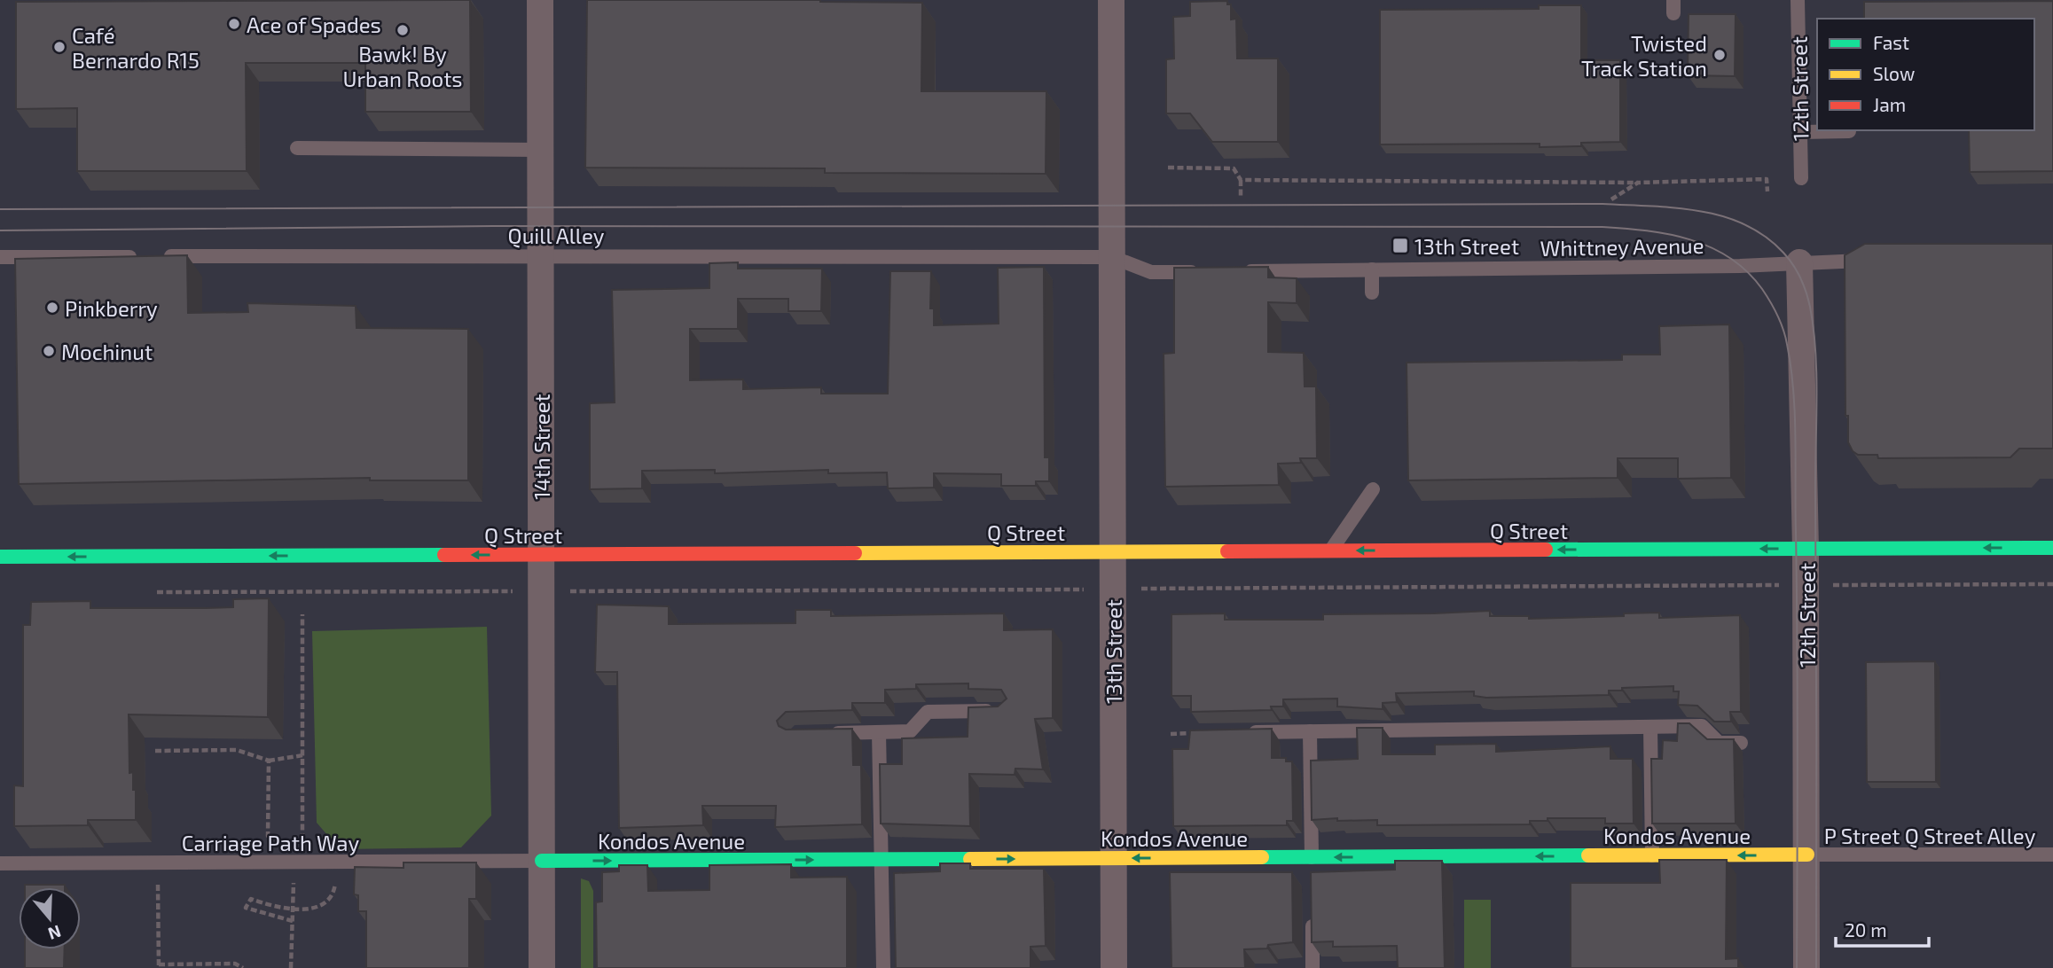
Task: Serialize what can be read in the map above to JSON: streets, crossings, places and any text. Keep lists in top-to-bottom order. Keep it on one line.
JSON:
{"streets":{"main road":["Q Street","Kondos Avenue"],"street":["12th Street","14th Street","13th Street"],"lane":["Quill Alley","Whittney Avenue","P Street Q Street Alley","Carriage Path Way"]},"crossings":[["12th Street","Whittney Avenue"],["12th Street","Q Street"],["12th Street","Kondos Avenue"],["12th Street","P Street Q Street Alley"],["Quill Alley","14th Street"],["Quill Alley","13th Street"],["14th Street","Q Street"],["14th Street","Kondos Avenue"],["14th Street","Carriage Path Way"],["Q Street","13th Street"],["13th Street","Kondos Avenue"],["Kondos Avenue","P Street Q Street Alley"],["Kondos Avenue","Carriage Path Way"]],"one_way":["Q Street"],"places":{"other":["Ace of Spades","Bawk! By Urban Roots","Café Bernardo R15","Twisted Track Station","Pinkberry","Mochinut"],"transit":["13th Street"]},"legend":["Fast","Slow","Jam"],"scale_bar":"20 m","north":"bottom"}
